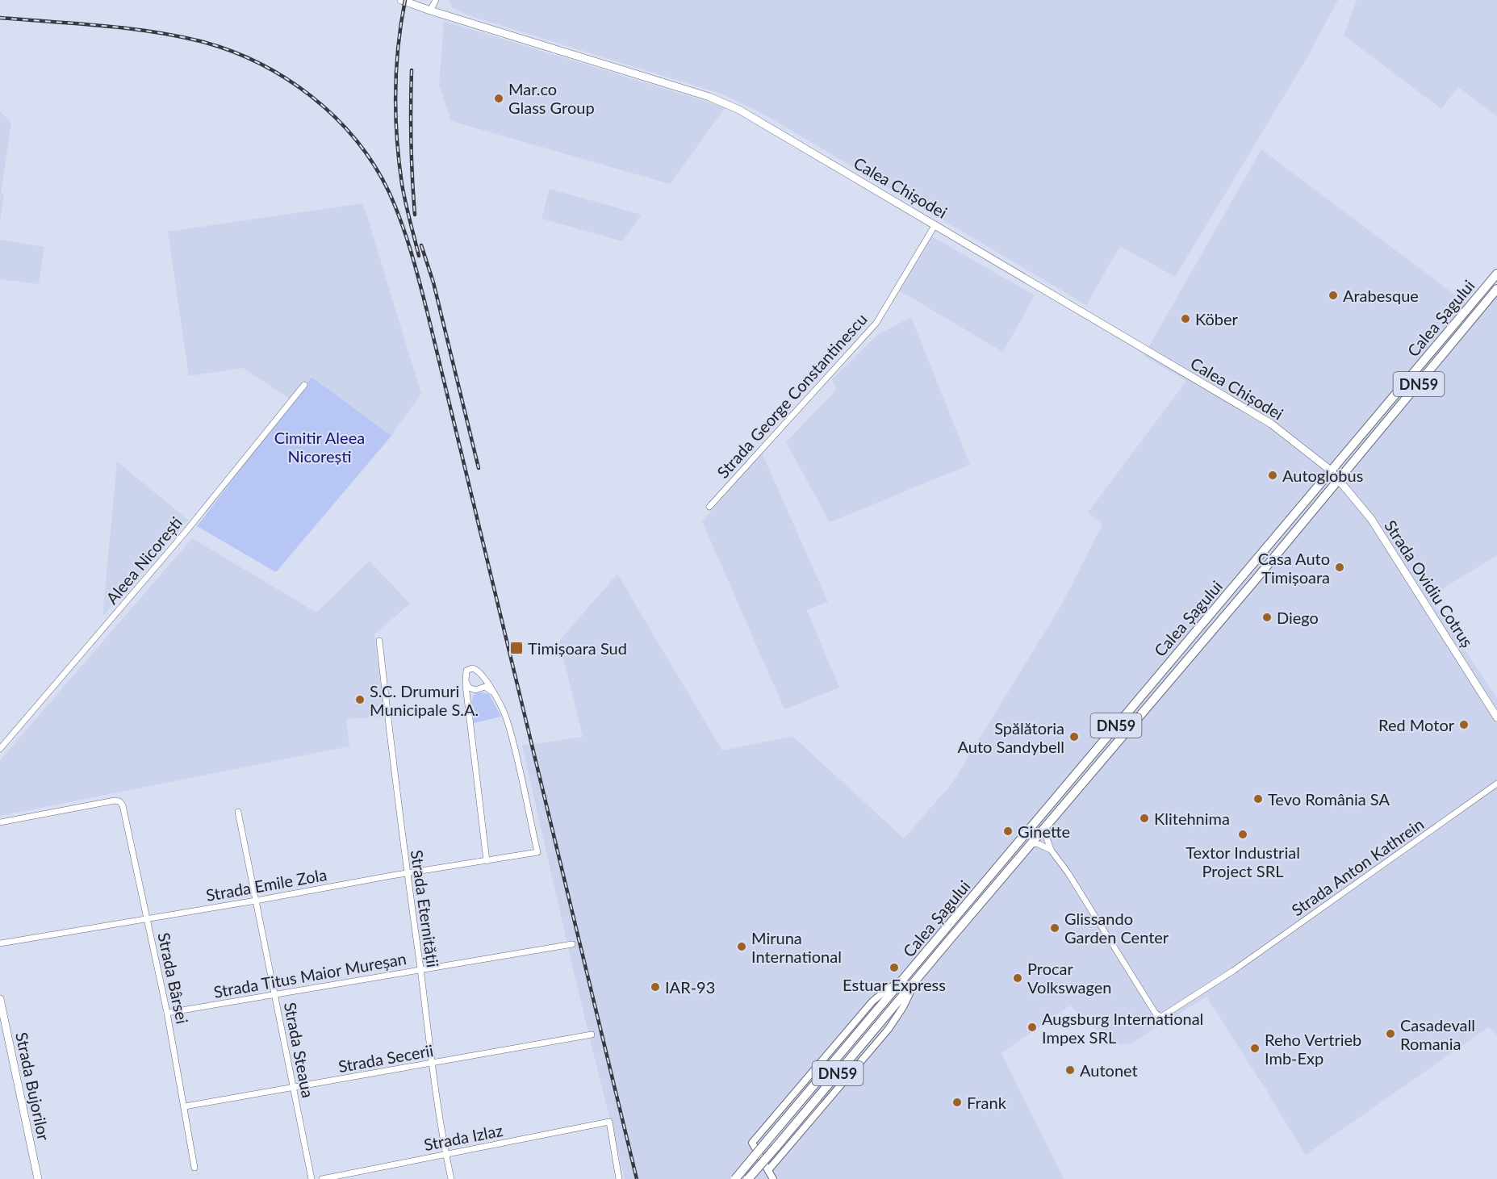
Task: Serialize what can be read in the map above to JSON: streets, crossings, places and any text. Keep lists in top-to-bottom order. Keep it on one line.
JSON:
{"streets":{"main road":["Calea Chișodei","Calea Șagului","DN59","Strada Ovidiu Cotruș","Strada Bujorilor"],"street":["Strada George Constantinescu","Aleea Nicorești","Strada Anton Kathrein","Strada Emile Zola","Strada Eternității","Strada Titus Maior Mureșan","Strada Bârsei","Strada Steaua","Strada Secerii","Strada Izlaz"]},"crossings":[["Calea Chișodei","Calea Șagului"],["Calea Chișodei","Strada George Constantinescu"],["Calea Chișodei","Strada Ovidiu Cotruș"],["Calea Șagului","Strada Ovidiu Cotruș"],["Strada Emile Zola","Strada Eternității"],["Strada Emile Zola","Strada Bârsei"],["Strada Emile Zola","Strada Steaua"],["Strada Eternității","Strada Titus Maior Mureșan"],["Strada Eternității","Strada Secerii"],["Strada Eternității","Strada Izlaz"],["Strada Titus Maior Mureșan","Strada Bârsei"],["Strada Titus Maior Mureșan","Strada Steaua"],["Strada Bârsei","Strada Secerii"],["Strada Steaua","Strada Secerii"]],"parks":["Cimitir Aleea Nicorești"],"places":{"other":["Mar.co Glass Group","Arabesque","Köber","Autoglobus","Casa Auto Timișoara","Diego","S.C. Drumuri Municipale S.A.","Red Motor","Spălătoria Auto Sandybell","Tevo România SA","Klitehnima","Ginette","Textor Industrial Project SRL","Glissando Garden Center","Miruna International","Estuar Express","Procar Volkswagen","IAR-93","Augsburg International Impex SRL","Casadevall Romania","Reho Vertrieb Imb-Exp","Autonet","Frank"],"transit":["Timișoara Sud"]}}
